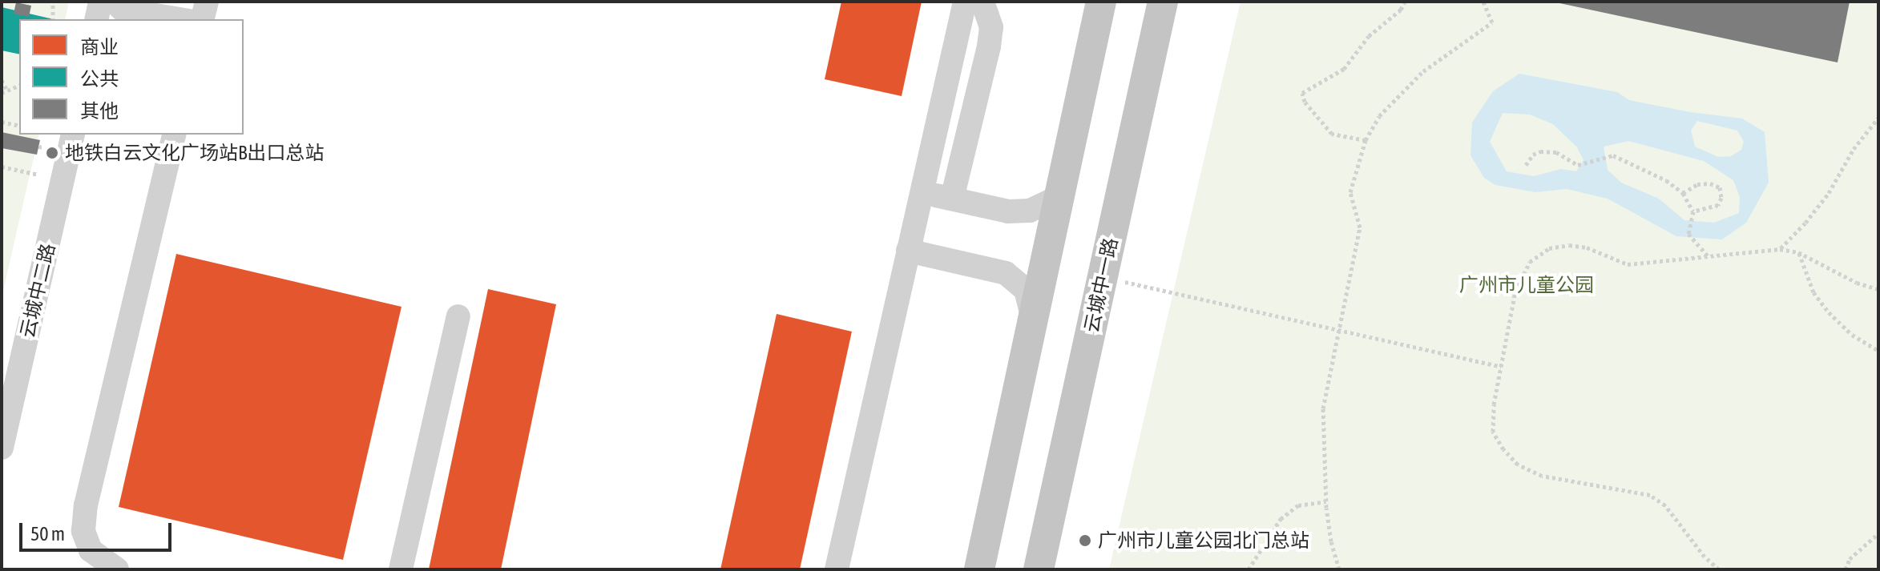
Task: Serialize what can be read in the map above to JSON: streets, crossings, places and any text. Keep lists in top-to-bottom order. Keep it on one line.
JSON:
{"streets":{"main road":["云城中一路"],"street":["云城中二路"]},"parks":["广州市儿童公园"],"places":["地铁白云文化广场站B出口总站","广州市儿童公园北门总站"],"legend":["商业","公共","其他"],"scale_bar":"50 m"}
